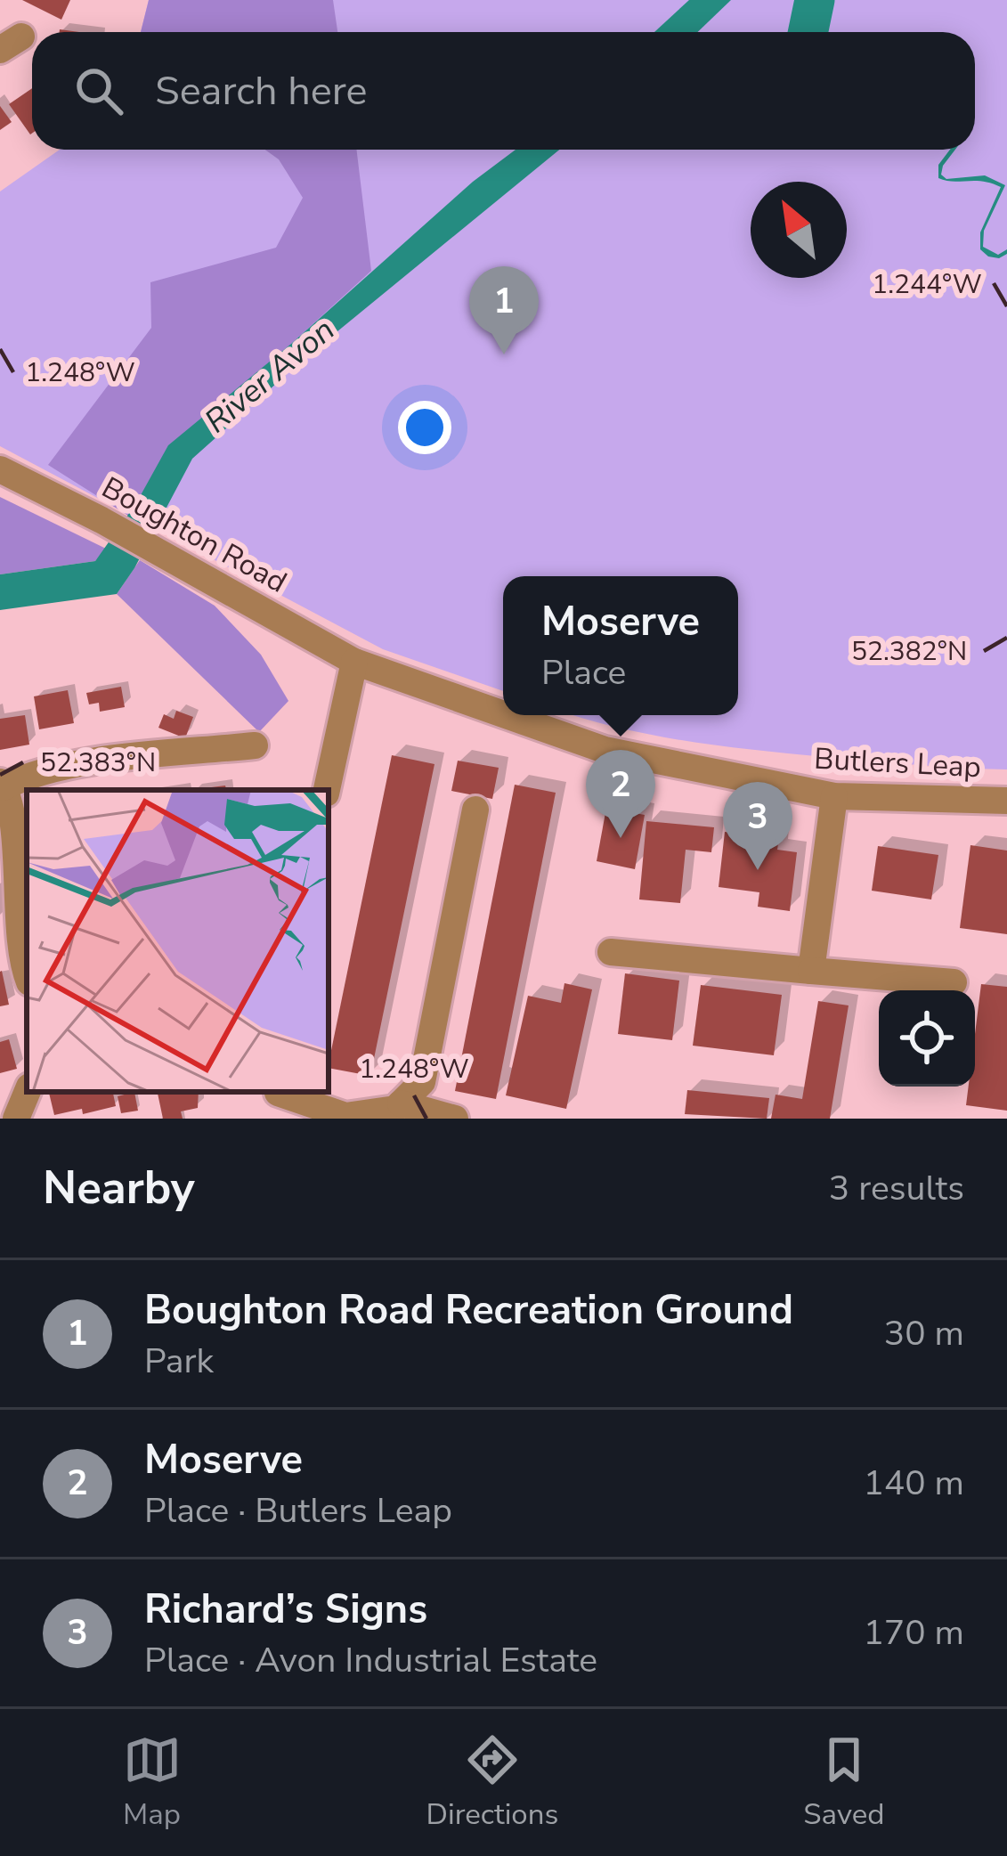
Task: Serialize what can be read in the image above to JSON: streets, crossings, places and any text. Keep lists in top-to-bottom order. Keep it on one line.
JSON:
{"streets":{"street":["Boughton Road","Butlers Leap"]},"crossings":[["Boughton Road","Butlers Leap"]],"water":["River Avon"],"north":"top left","page":{"search":"Search here","pins":["1","2","3"],"popup":["Moserve","Place"],"heading":["Nearby","3 results"],"list":[{"mark":"1","name":"Boughton Road Recreation Ground","note":"Park","value":"30 m"},{"mark":"2","name":"Moserve","note":"Place · Butlers Leap","value":"140 m"},{"mark":"3","name":"Richard’s Signs","note":"Place · Avon Industrial Estate","value":"170 m"}],"nav":["Map","Directions","Saved"]},"coordinates":["1.244°W","1.248°W","52.382°N","52.383°N"]}
